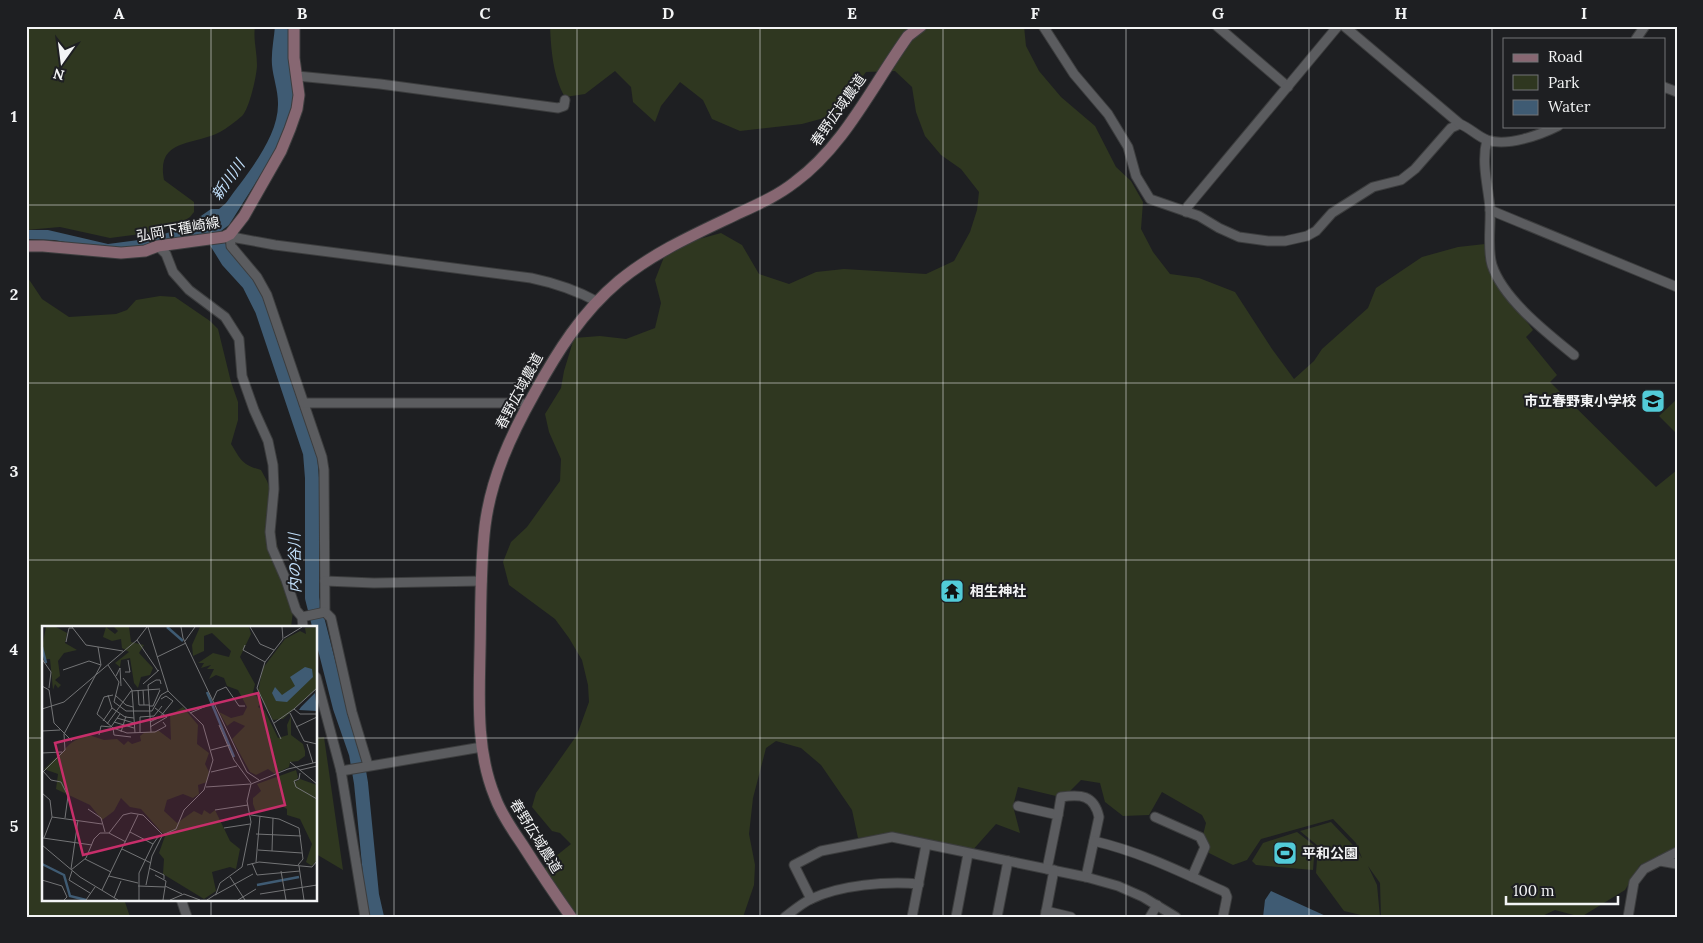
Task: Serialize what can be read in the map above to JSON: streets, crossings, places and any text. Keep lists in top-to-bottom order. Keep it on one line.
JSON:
{"streets":{"street":["春野広域農道","弘岡下種崎線"]},"water":["新川川","内の谷川"],"places":{"school or university":["市立春野東小学校"],"temple":["相生神社"],"sports":["平和公園"]},"legend":["Road","Park","Water"],"scale_bar":"100 m","north":"bottom","grid":{"columns":["A","B","C","D","E","F","G","H","I"],"rows":["1","2","3","4","5"]}}
